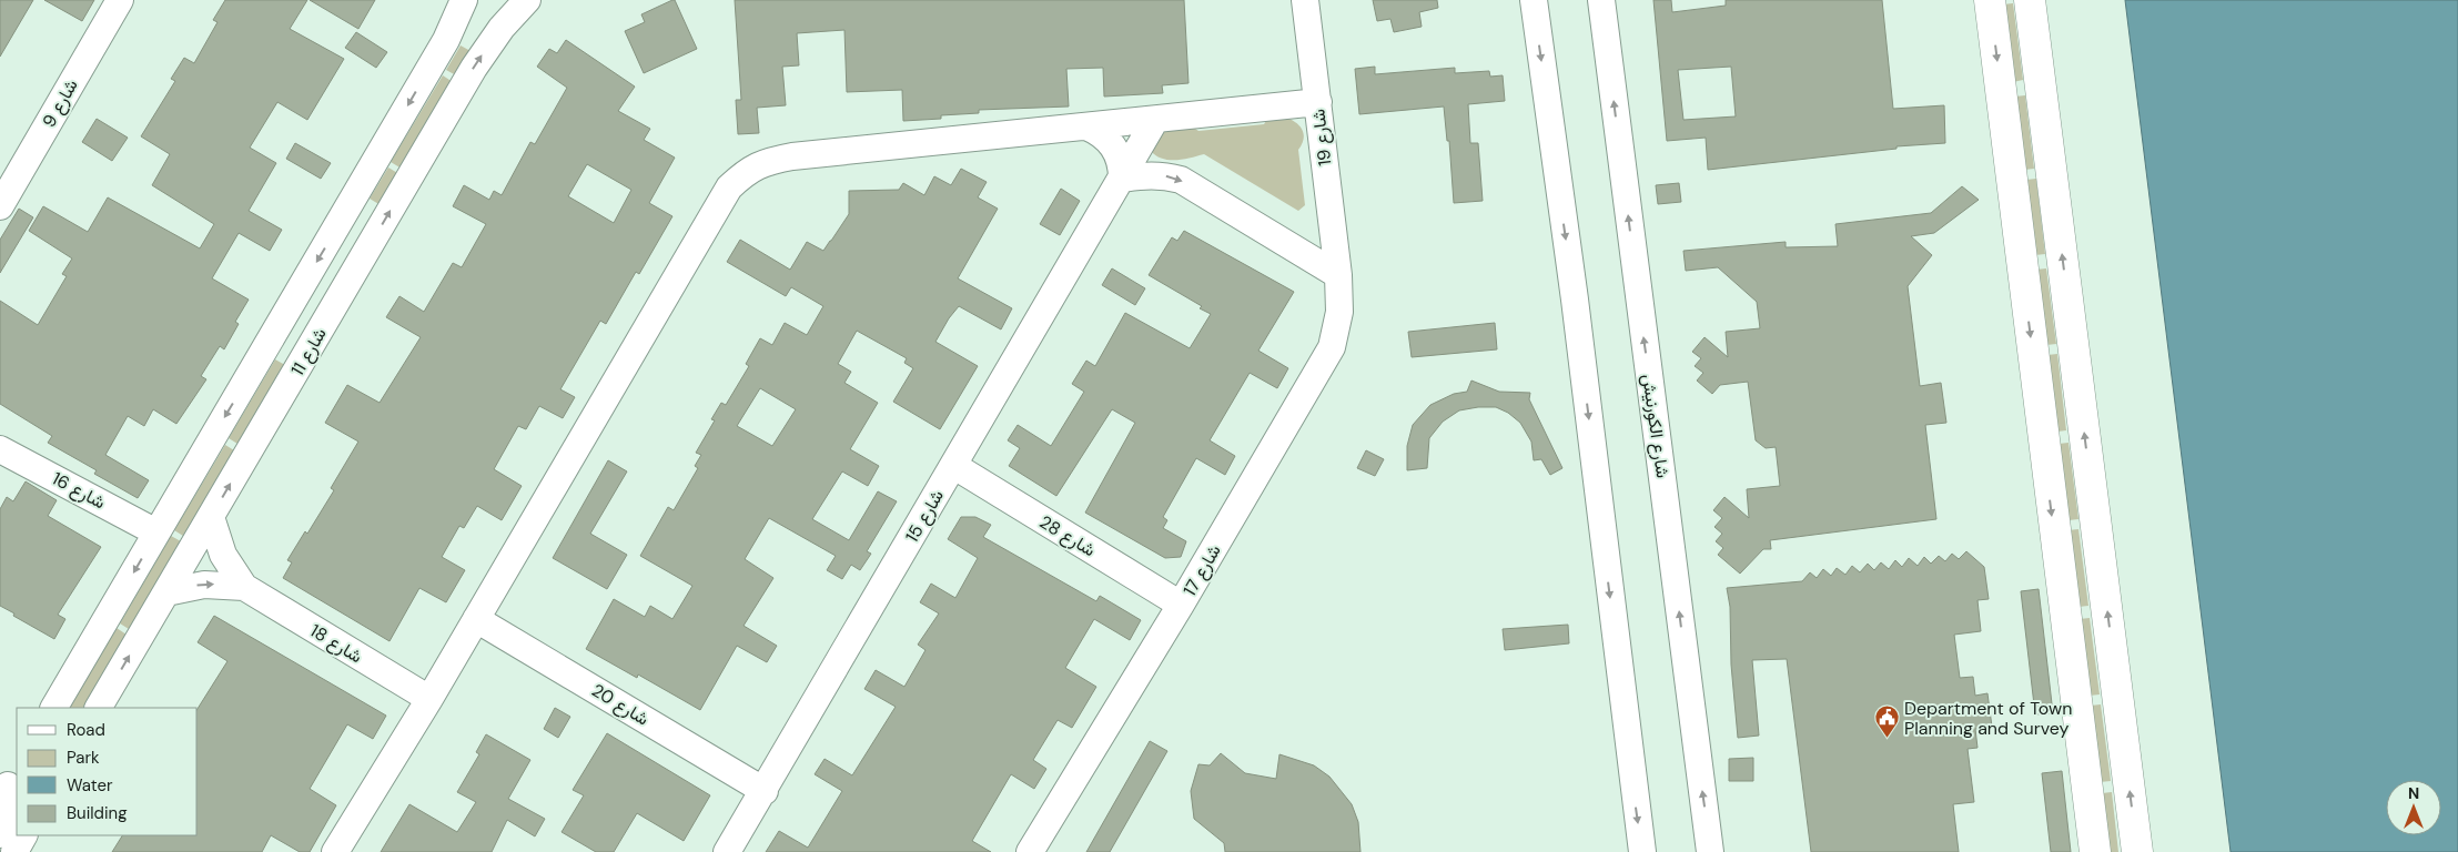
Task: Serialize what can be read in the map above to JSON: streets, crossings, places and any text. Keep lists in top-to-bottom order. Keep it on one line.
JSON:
{"streets":{"street":["شارع 9","شارع 19","شارع 11","شارع الكورنيش","شارع 16","شارع 15","شارع 28","شارع 17","شارع 18","شارع 20"]},"crossings":[["شارع 19","شارع 17"],["شارع 11","شارع 18"],["شارع 15","شارع 28"],["شارع 15","شارع 20"],["شارع 28","شارع 17"]],"places":{"public building":["Department of Town Planning and Survey"]},"legend":["Road","Park","Water","Building"],"north":"top"}
